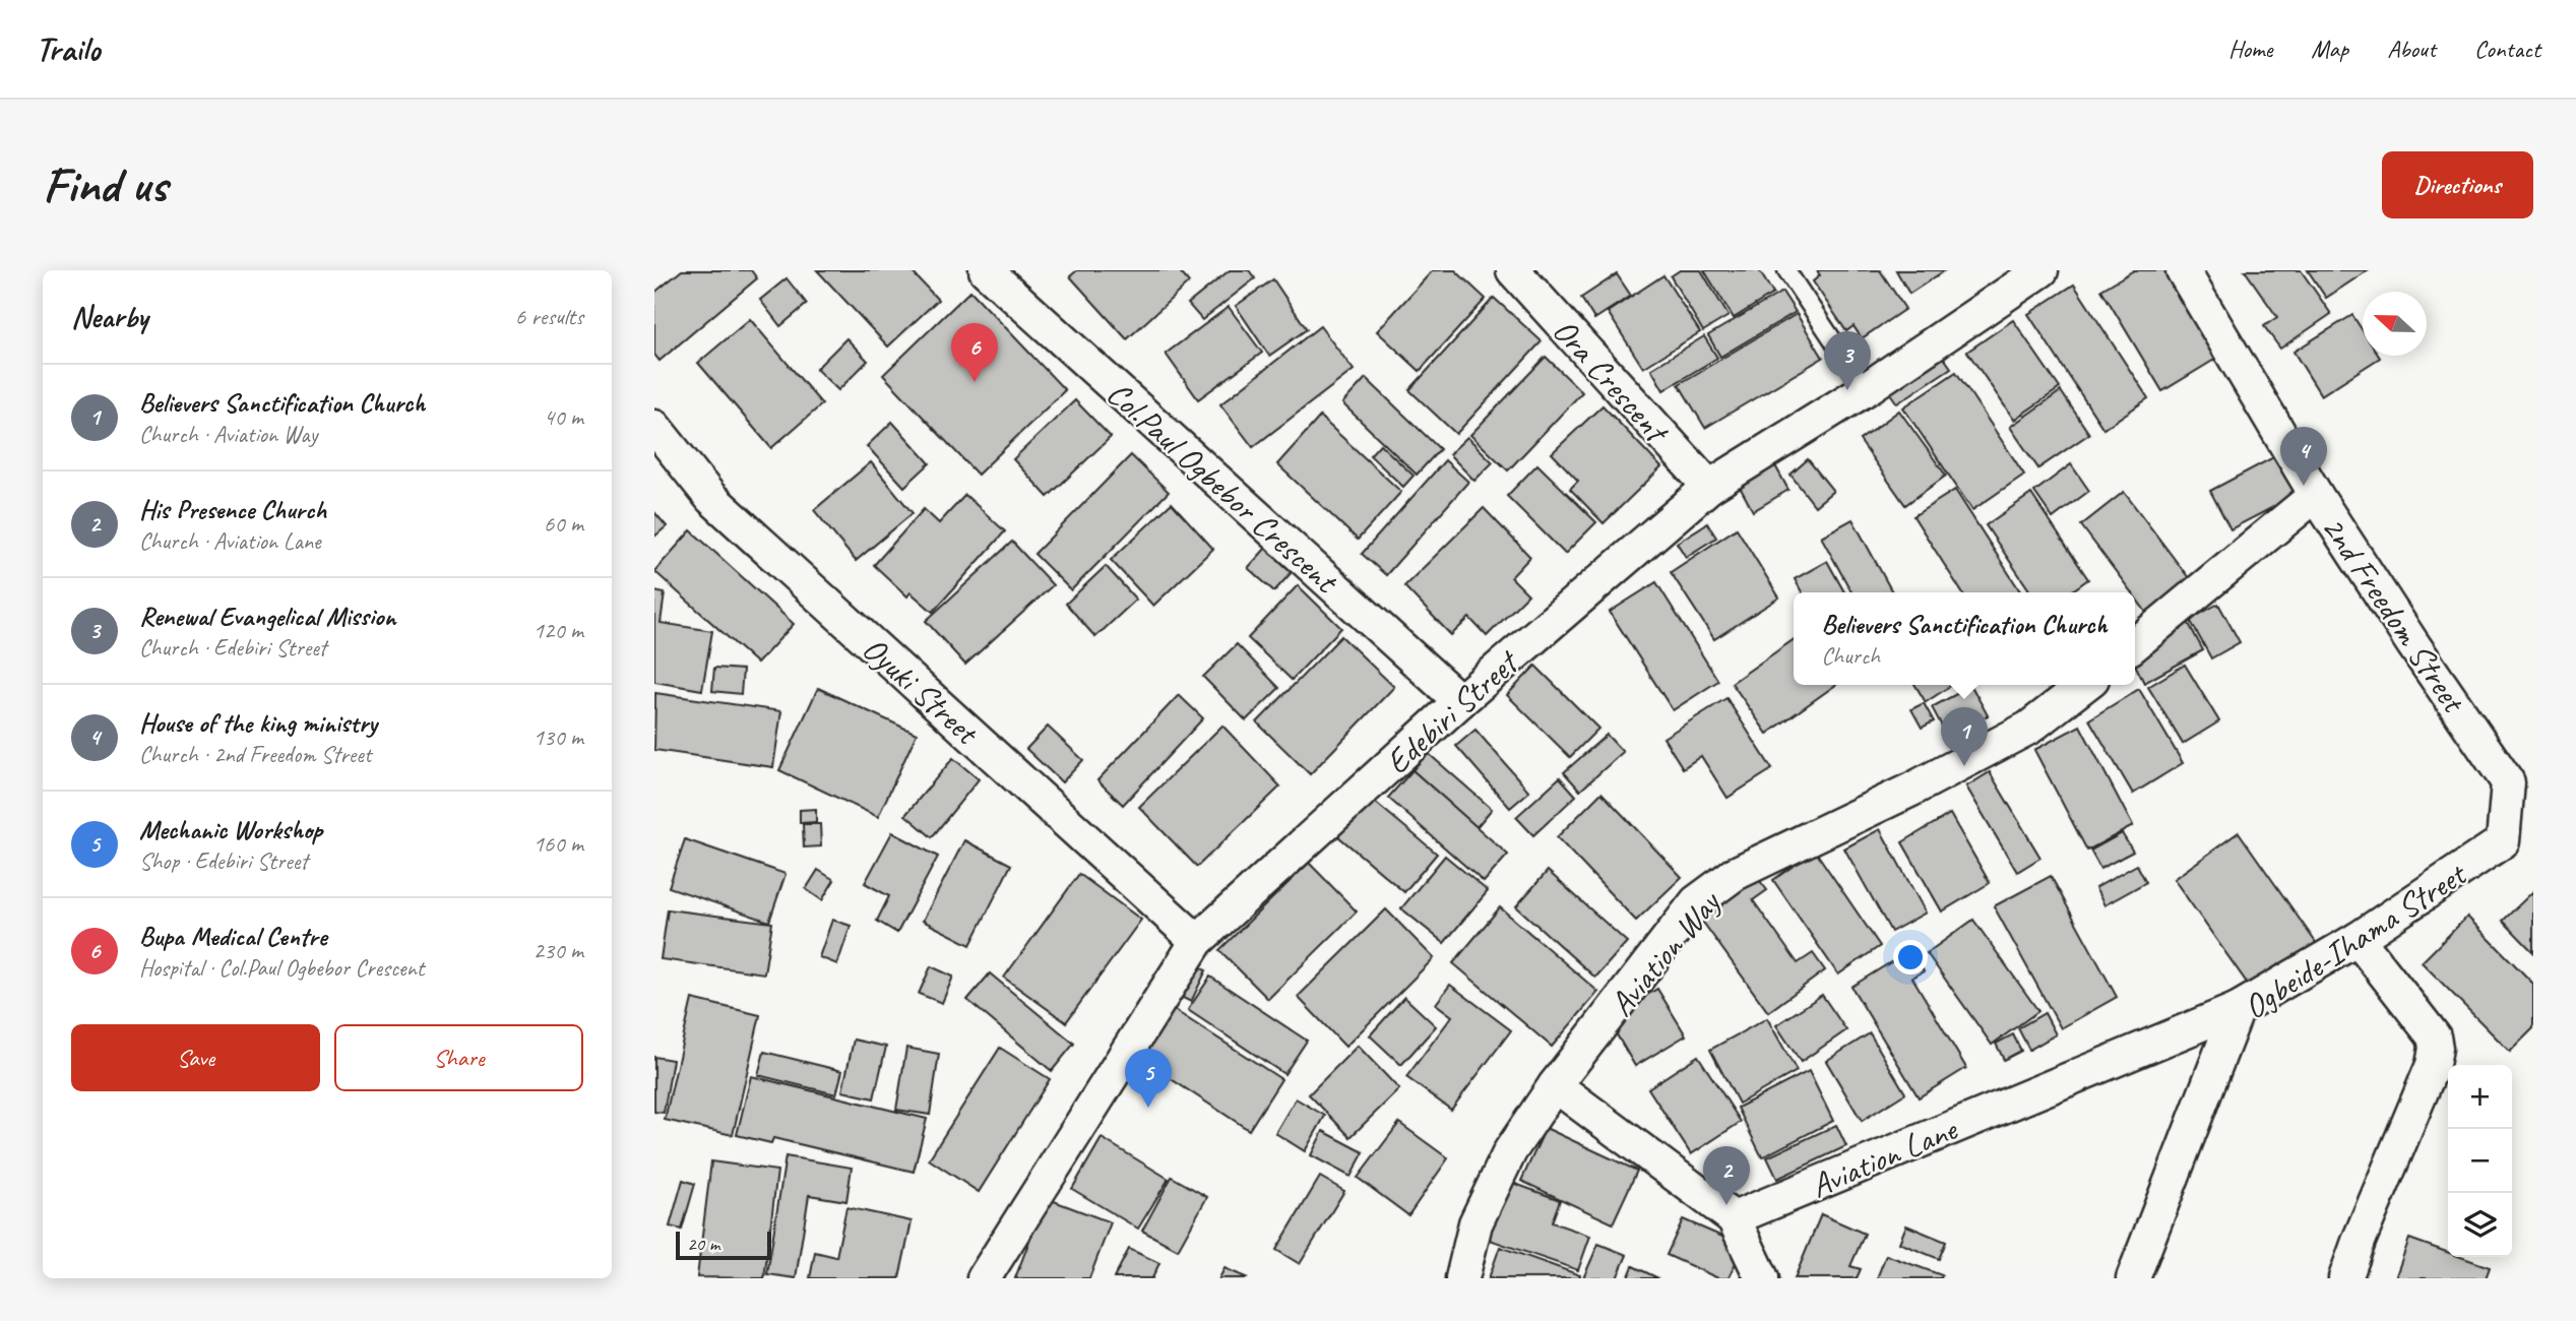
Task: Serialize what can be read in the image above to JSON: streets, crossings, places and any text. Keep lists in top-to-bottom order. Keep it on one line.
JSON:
{"streets":{"street":["Ora Crescent","Col.Paul Ogbebor Crescent","2nd Freedom Street","Oyuki Street","Edebiri Street","Ogbeide-Ihama Street","Aviation Way","Aviation Lane"]},"crossings":[["Ora Crescent","Edebiri Street"],["Col.Paul Ogbebor Crescent","Edebiri Street"],["2nd Freedom Street","Ogbeide-Ihama Street"],["Oyuki Street","Edebiri Street"],["Ogbeide-Ihama Street","Aviation Lane"]],"scale_bar":"20 m","north":"left","page":{"header":"Trailo","nav":["Home","Map","About","Contact"],"buttons":["Directions",["Save","Share"]],"title":"Find us","heading":["Nearby","6 results"],"pins":["6","3","4","1","5","2"],"list":[{"mark":"1","name":"Believers Sanctification Church","note":"Church · Aviation Way","value":"40 m"},{"mark":"2","name":"His Presence Church","note":"Church · Aviation Lane","value":"60 m"},{"mark":"3","name":"Renewal Evangelical Mission","note":"Church · Edebiri Street","value":"120 m"},{"mark":"4","name":"House of the king ministry","note":"Church · 2nd Freedom Street","value":"130 m"},{"mark":"5","name":"Mechanic Workshop","note":"Shop · Edebiri Street","value":"160 m"},{"mark":"6","name":"Bupa Medical Centre","note":"Hospital · Col.Paul Ogbebor Crescent","value":"230 m"}],"popup":["Believers Sanctification Church","Church"],"map_buttons":["+","−"],"scale":"20 m"}}
